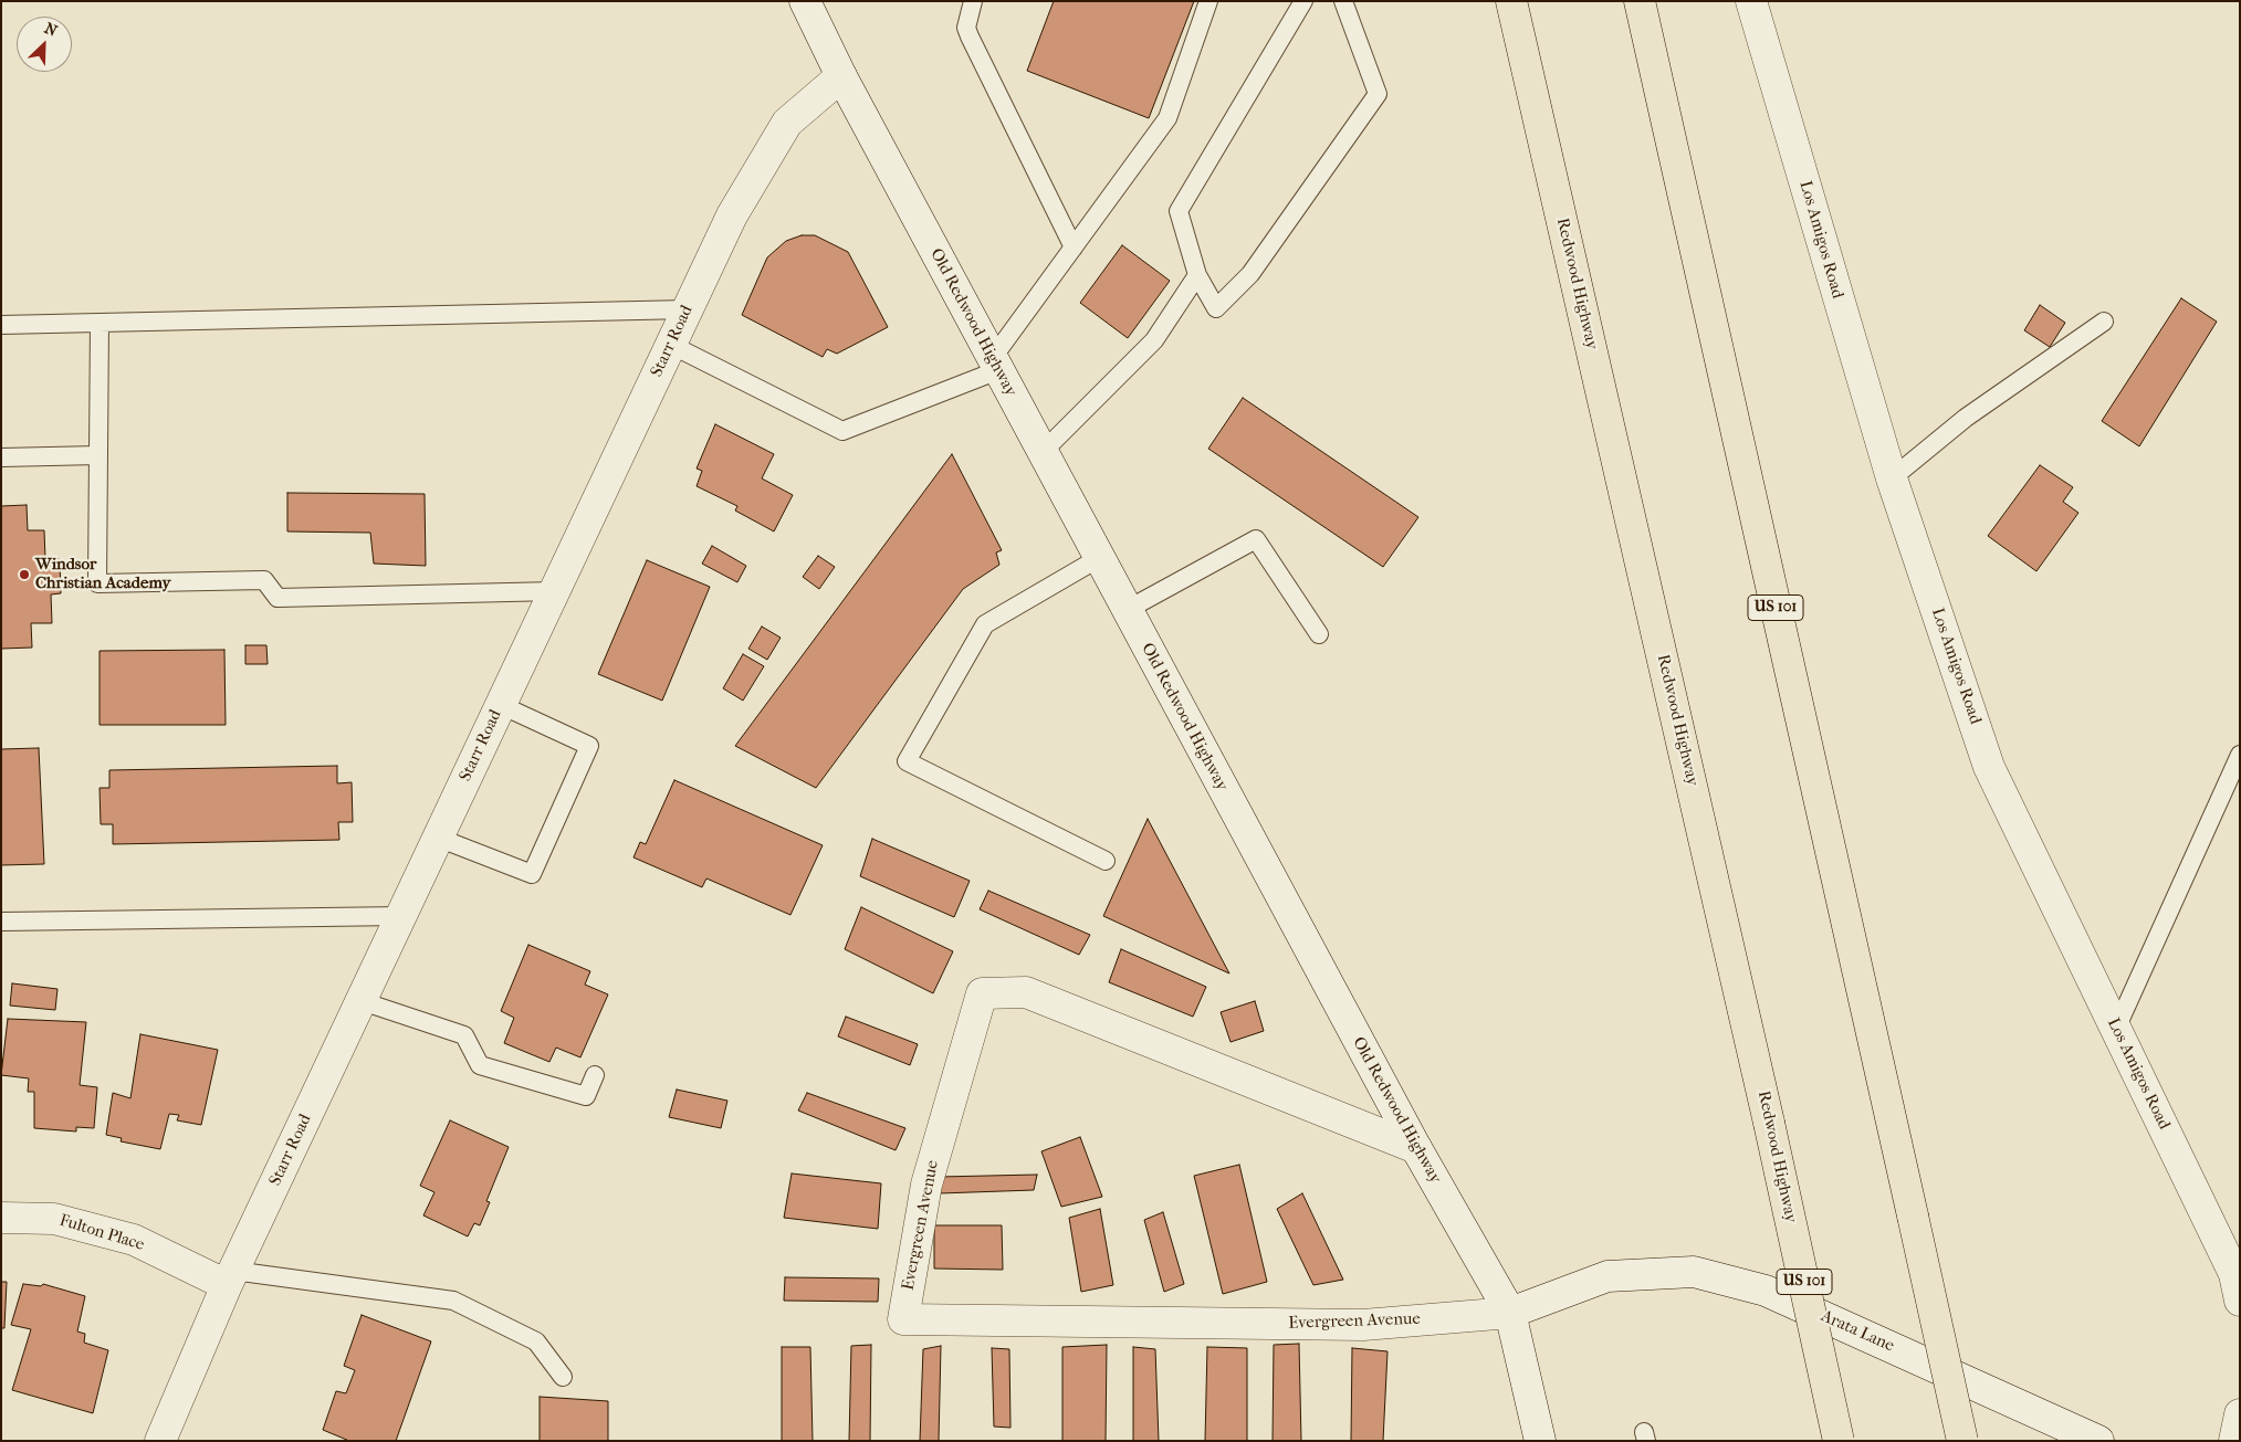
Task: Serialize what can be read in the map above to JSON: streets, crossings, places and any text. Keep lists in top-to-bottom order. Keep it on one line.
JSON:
{"streets":{"highway":["Redwood Highway","US 101"],"street":["Los Amigos Road","Old Redwood Highway","Starr Road","Evergreen Avenue","Fulton Place","Arata Lane"]},"crossings":[["Old Redwood Highway","Starr Road"],["Old Redwood Highway","Evergreen Avenue"],["Old Redwood Highway","Arata Lane"],["Starr Road","Fulton Place"],["Evergreen Avenue","Arata Lane"]],"places":["Windsor Christian Academy"],"north":"top right"}
